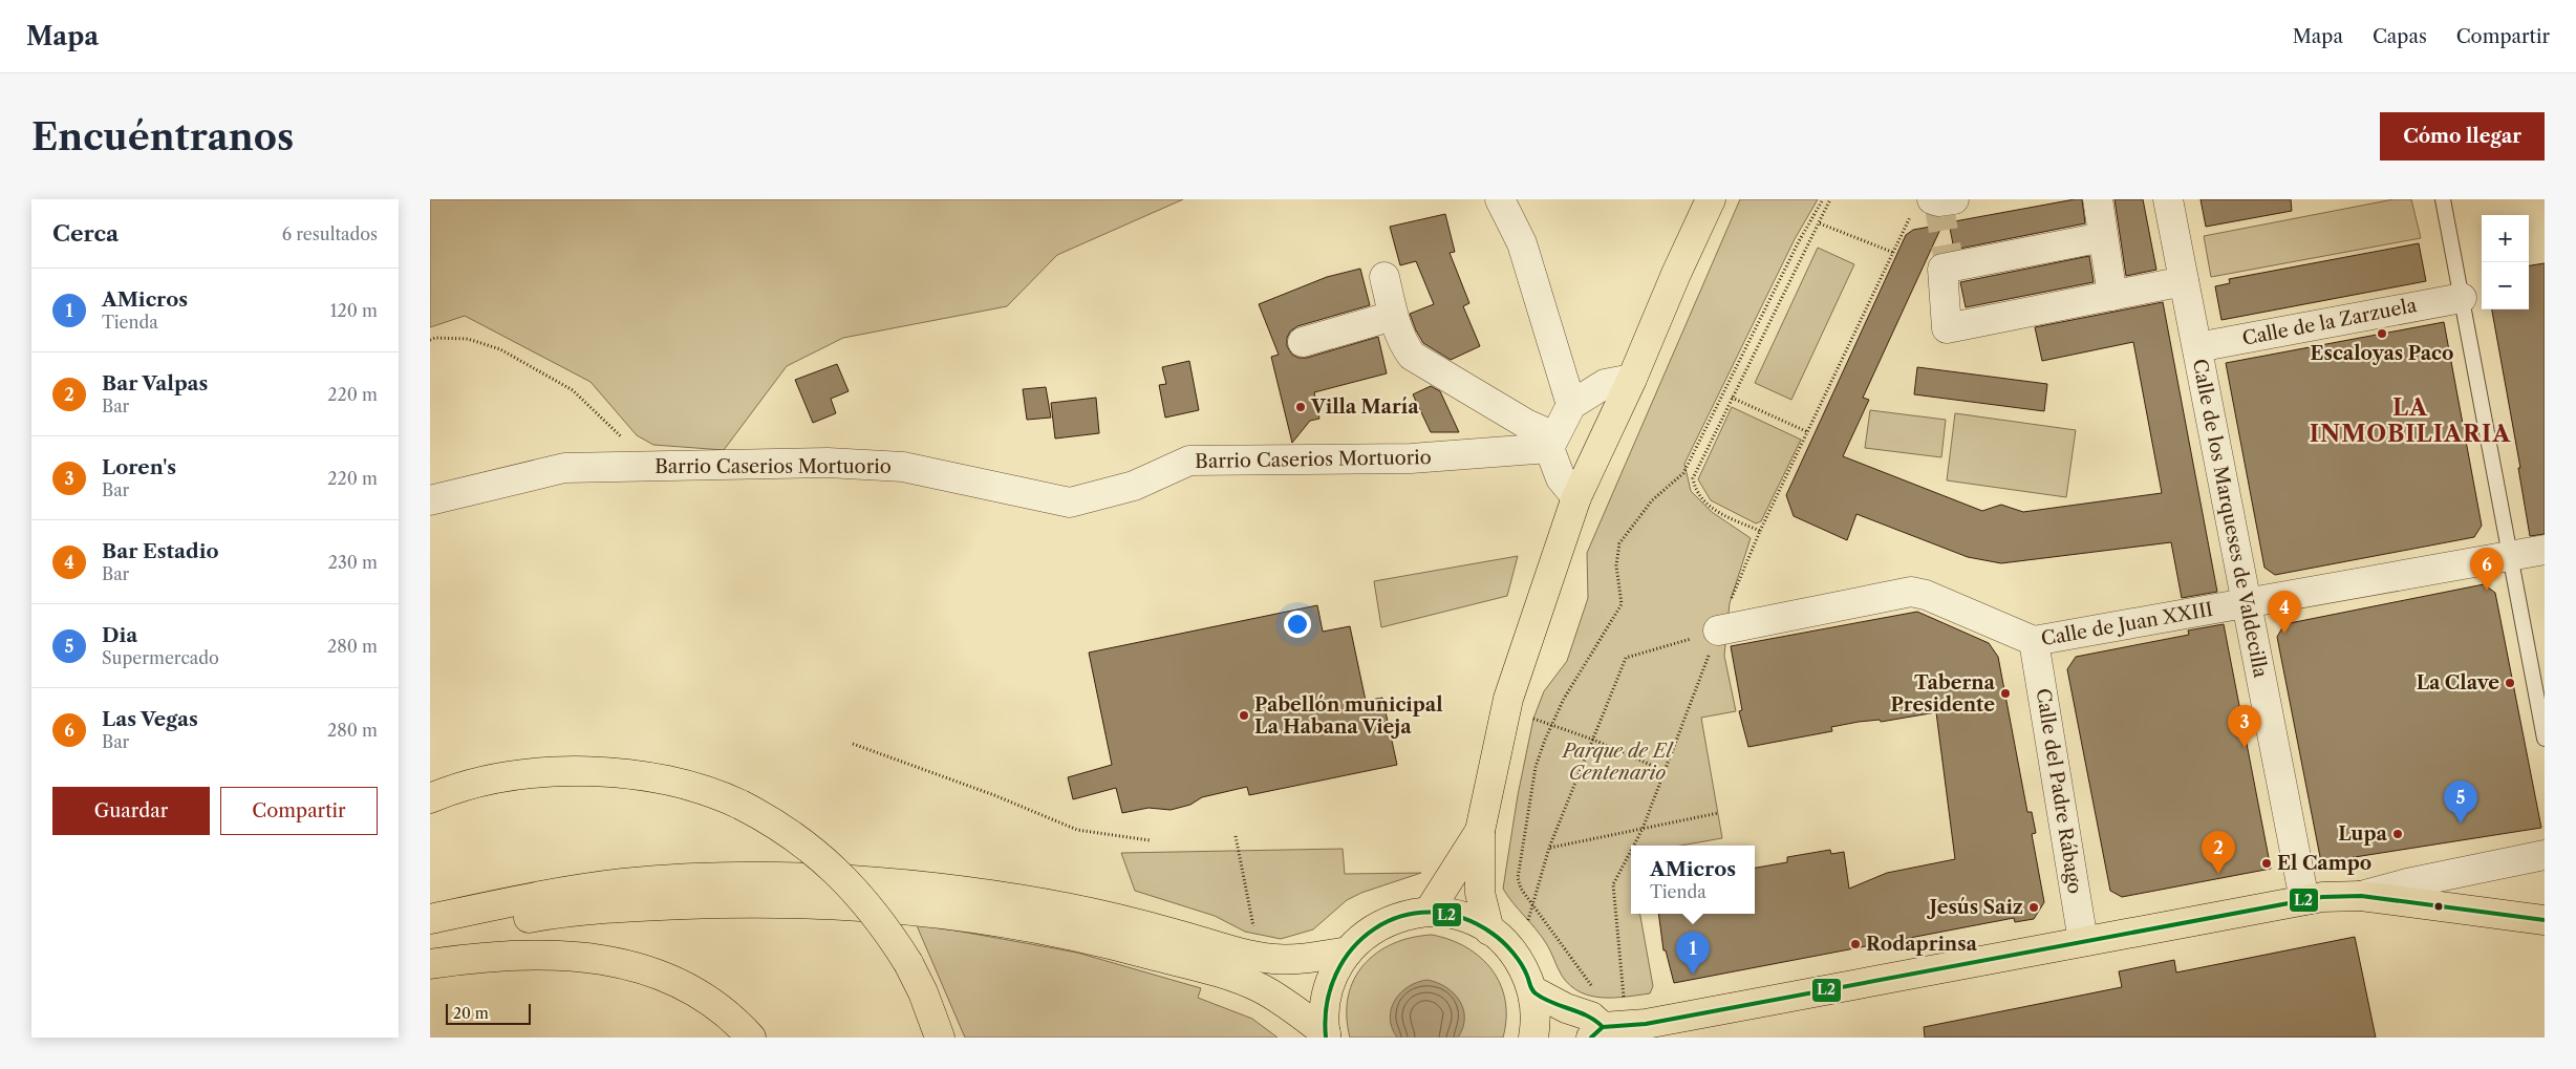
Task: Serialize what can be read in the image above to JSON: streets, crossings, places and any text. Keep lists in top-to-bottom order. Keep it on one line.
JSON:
{"streets":{"street":["Calle de la Zarzuela","Barrio Caserios Mortuorio","Calle de los Marqueses de Valdecilla","Calle de Juan XXIII","Calle del Padre Rábago"]},"crossings":[["Calle de la Zarzuela","Calle de los Marqueses de Valdecilla"],["Calle de los Marqueses de Valdecilla","Calle de Juan XXIII"],["Calle de Juan XXIII","Calle del Padre Rábago"]],"districts":["LA INMOBILIARIA"],"parks":["Parque de El Centenario"],"places":["Escaloyas Paco","Villa María","La Clave","Taberna Presidente","Pabellón municipal La Habana Vieja","Lupa","El Campo","Jesús Saiz","Rodaprinsa"],"lines":["transit line L2"],"scale_bar":"20 m","page":{"header":"Mapa","nav":["Mapa","Capas","Compartir"],"buttons":["Cómo llegar",["Guardar","Compartir"]],"title":"Encuéntranos","heading":["Cerca","6 resultados"],"map_buttons":["+","−"],"list":[{"mark":"1","name":"AMicros","note":"Tienda","value":"120 m"},{"mark":"2","name":"Bar Valpas","note":"Bar","value":"220 m"},{"mark":"3","name":"Loren's","note":"Bar","value":"220 m"},{"mark":"4","name":"Bar Estadio","note":"Bar","value":"230 m"},{"mark":"5","name":"Dia","note":"Supermercado","value":"280 m"},{"mark":"6","name":"Las Vegas","note":"Bar","value":"280 m"}],"pins":["6","4","3","5","2","1"],"popup":["AMicros","Tienda"],"scale":"20 m"}}
